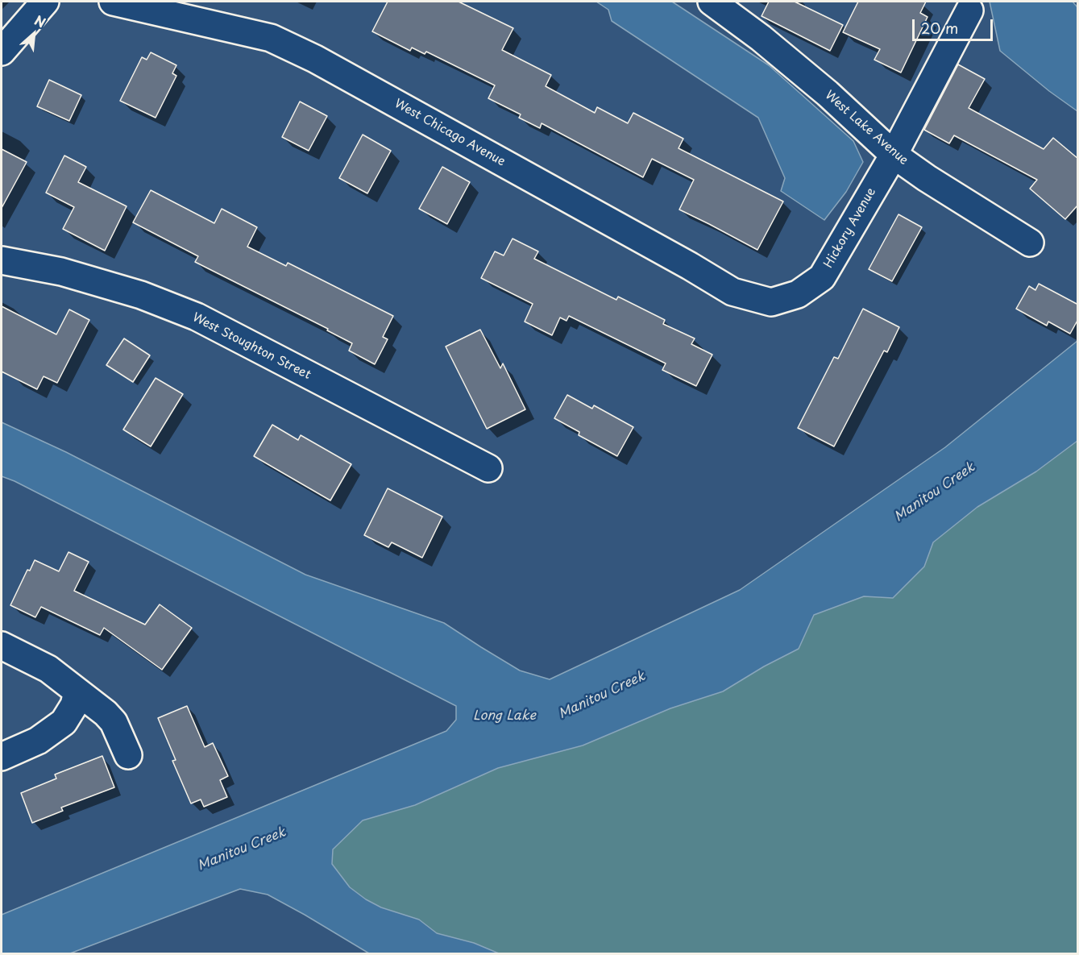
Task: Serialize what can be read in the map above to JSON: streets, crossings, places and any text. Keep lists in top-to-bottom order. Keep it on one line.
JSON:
{"streets":{"street":["West Lake Avenue","West Chicago Avenue","Hickory Avenue","West Stoughton Street"]},"crossings":[["West Lake Avenue","Hickory Avenue"],["West Chicago Avenue","Hickory Avenue"]],"water":["Manitou Creek","Long Lake"],"scale_bar":"20 m","north":"top right"}
